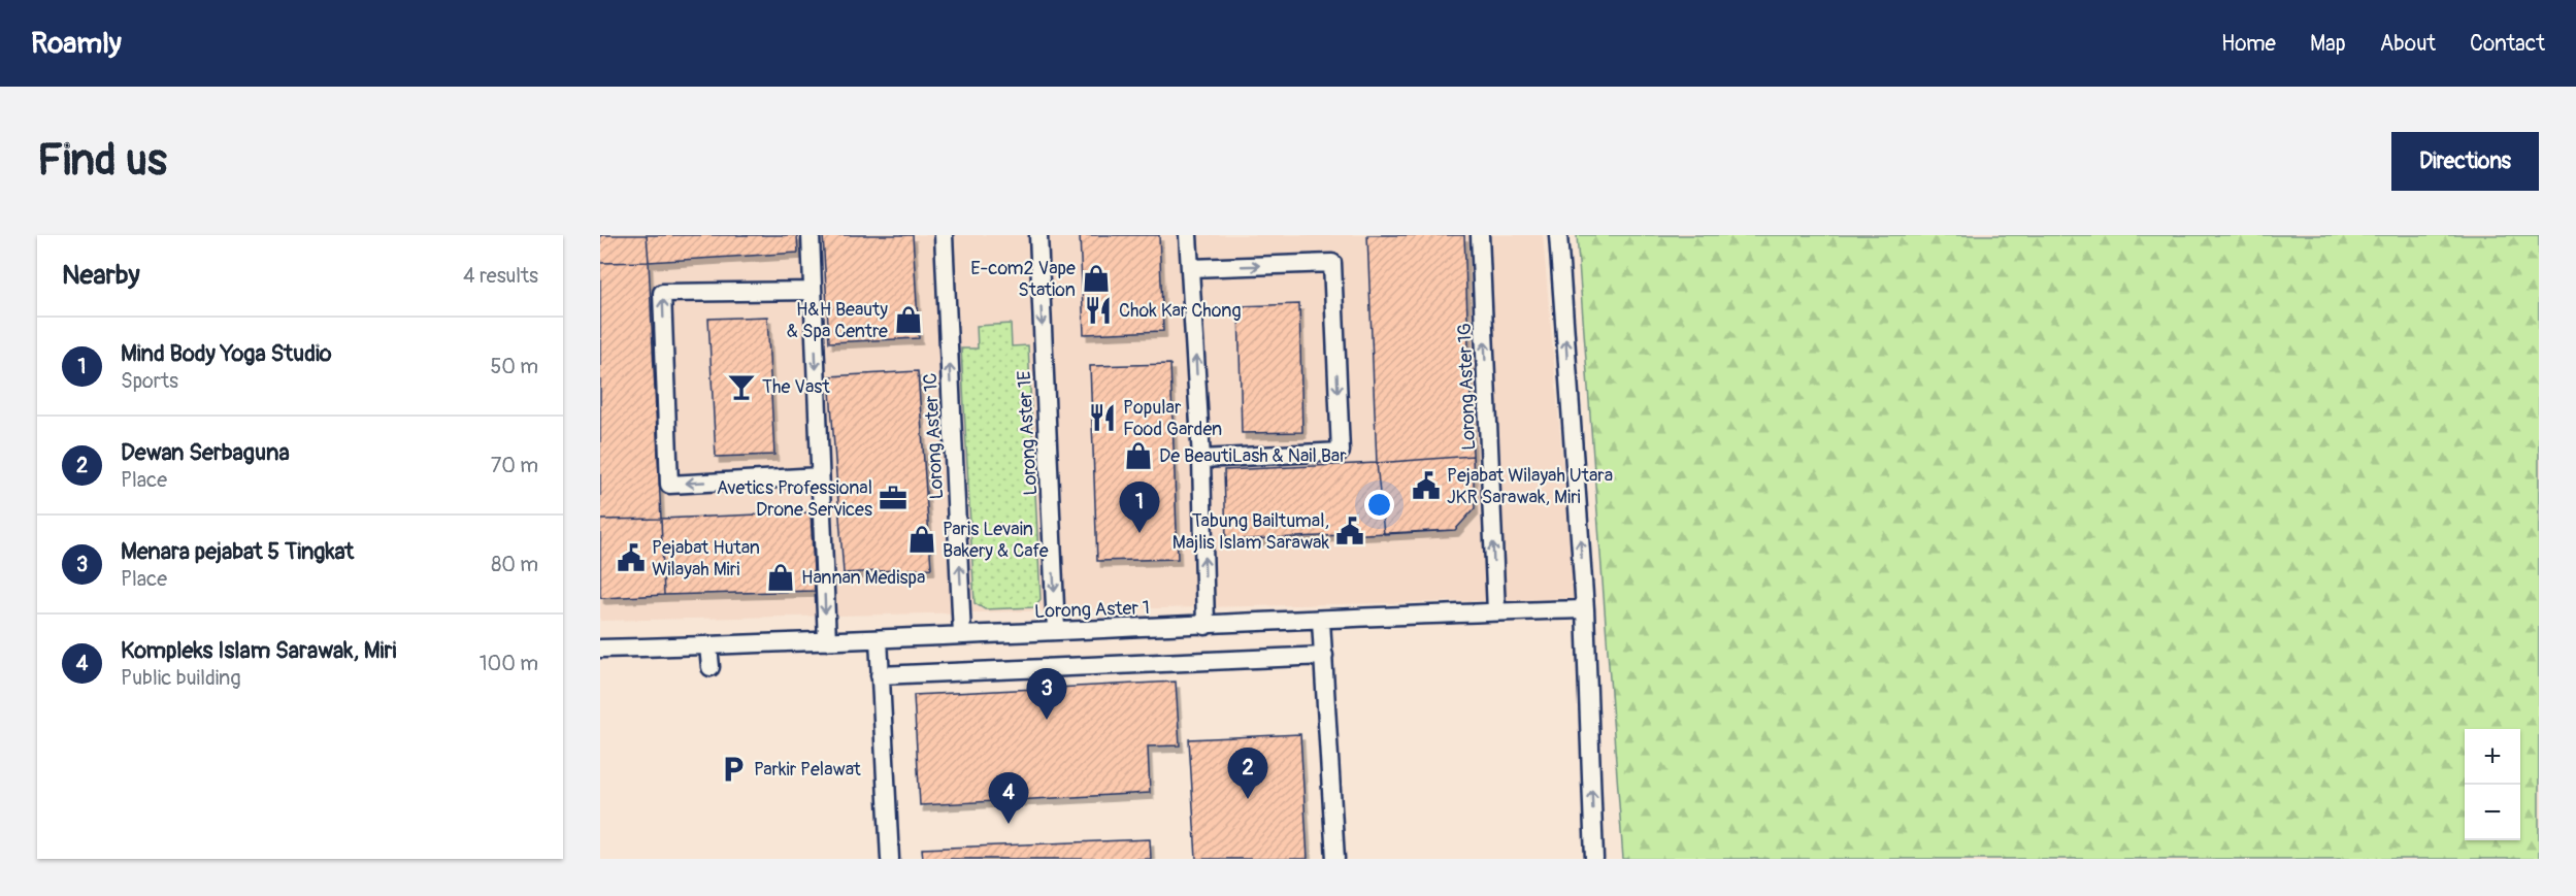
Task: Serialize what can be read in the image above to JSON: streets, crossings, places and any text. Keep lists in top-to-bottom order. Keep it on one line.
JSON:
{"streets":{"lane":["Lorong Aster 1G","Lorong Aster 1E","Lorong Aster 1C","Lorong Aster 1"]},"crossings":[["Lorong Aster 1G","Lorong Aster 1"],["Lorong Aster 1E","Lorong Aster 1"],["Lorong Aster 1C","Lorong Aster 1"]],"places":{"shop":["E-com2 Vape Station","H&H Beauty & Spa Centre","De BeautiLash & Nail Bar","Paris Levain Bakery & Cafe","Hannan Medispa"],"restaurant":["Chok Kar Chong","Popular Food Garden"],"bar":["The Vast"],"public building":["Pejabat Wilayah Utara JKR Sarawak, Miri","Tabung Bailtumal, Majlis Islam Sarawak","Pejabat Hutan Wilayah Miri"],"office":["Avetics Professional Drone Services"],"parking":["Parkir Pelawat"]},"page":{"header":"Roamly","nav":["Home","Map","About","Contact"],"buttons":"Directions","title":"Find us","heading":["Nearby","4 results"],"list":[{"mark":"1","name":"Mind Body Yoga Studio","note":"Sports","value":"50 m"},{"mark":"2","name":"Dewan Serbaguna","note":"Place","value":"70 m"},{"mark":"3","name":"Menara pejabat 5 Tingkat","note":"Place","value":"80 m"},{"mark":"4","name":"Kompleks Islam Sarawak, Miri","note":"Public building","value":"100 m"}],"pins":["1","3","2","4"],"map_buttons":["+","−"]}}
